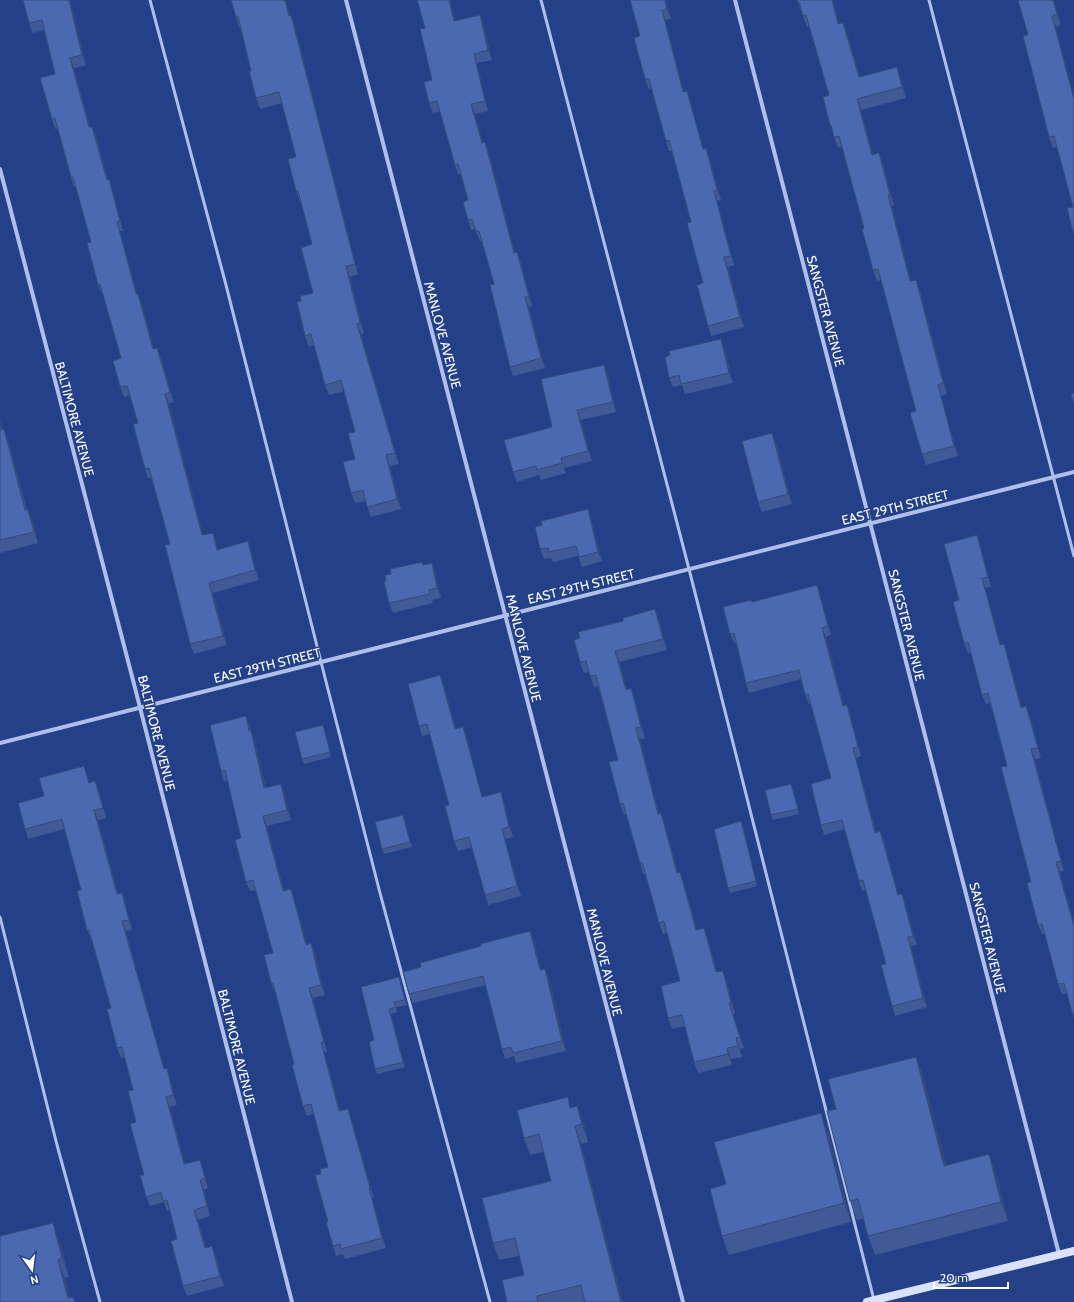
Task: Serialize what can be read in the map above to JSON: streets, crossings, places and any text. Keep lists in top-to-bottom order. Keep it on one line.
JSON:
{"streets":{"street":["SANGSTER AVENUE","MANLOVE AVENUE","BALTIMORE AVENUE","EAST 29TH STREET"]},"crossings":[["SANGSTER AVENUE","EAST 29TH STREET"],["MANLOVE AVENUE","EAST 29TH STREET"],["BALTIMORE AVENUE","EAST 29TH STREET"]],"scale_bar":"20 m","north":"bottom"}
